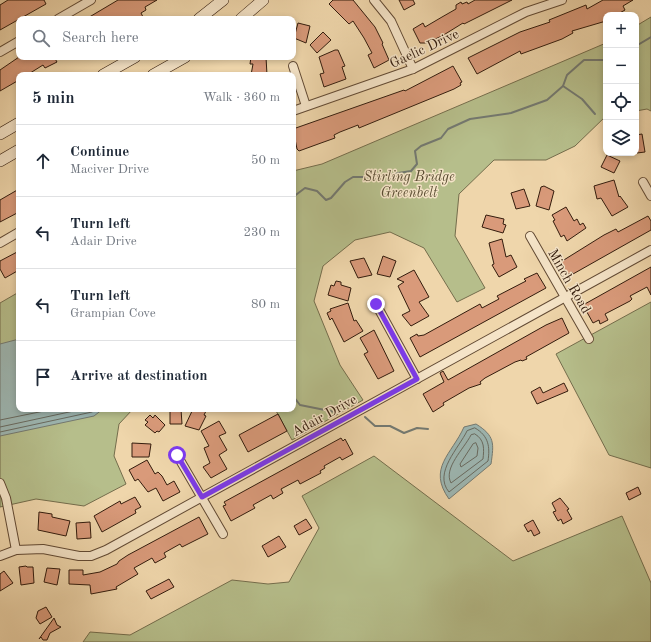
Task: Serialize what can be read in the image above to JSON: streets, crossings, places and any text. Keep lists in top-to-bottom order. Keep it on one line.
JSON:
{"streets":{"street":["Gaelic Drive","Minch Road","Adair Drive"]},"crossings":[["Minch Road","Adair Drive"]],"parks":["Stirling Bridge Greenbelt"],"page":{"map_buttons":["+","−"],"search":"Search here","heading":["5 min","Walk · 360 m"],"list":[["Continue","Maciver Drive","50 m"],["Turn left","Adair Drive","230 m"],["Turn left","Grampian Cove","80 m"],"Arrive at destination"]}}
